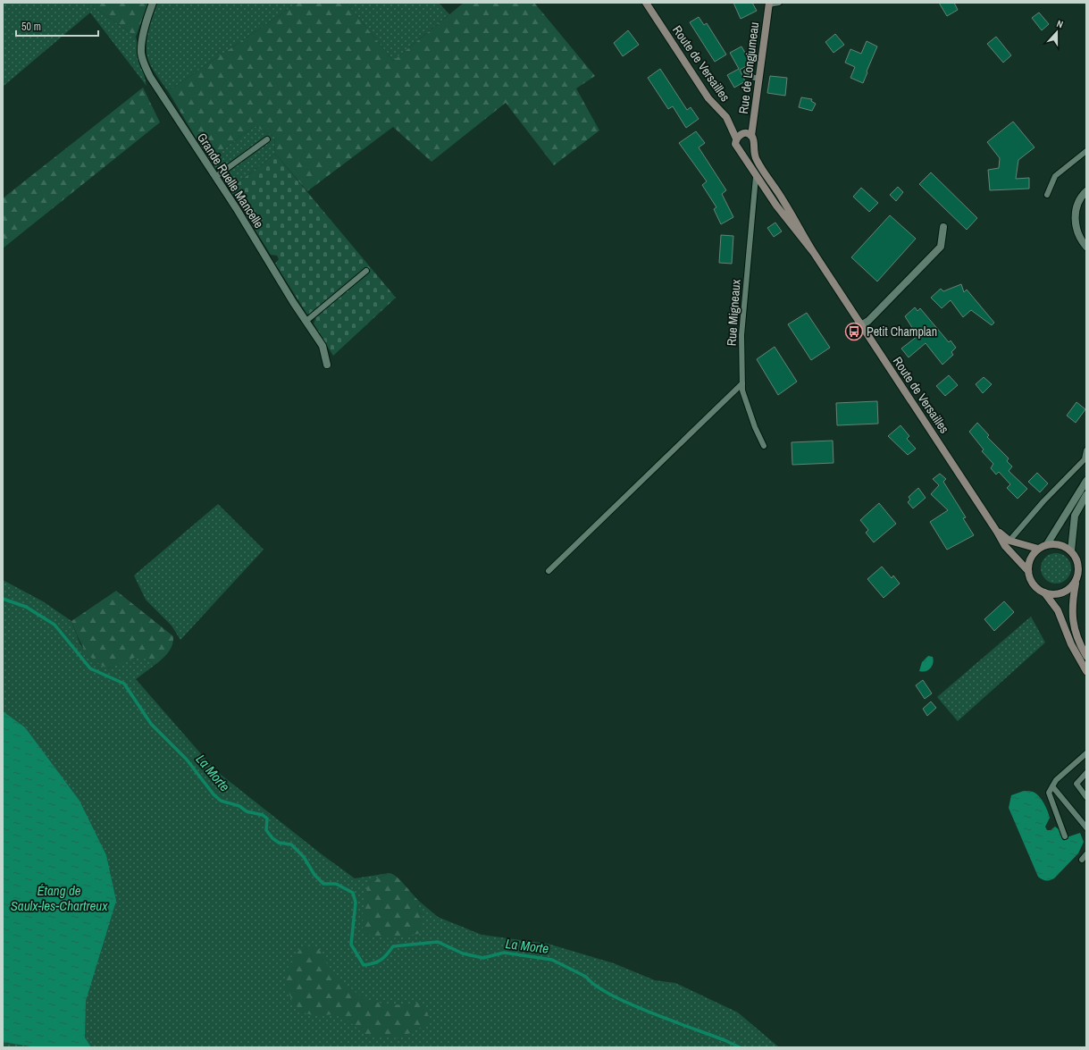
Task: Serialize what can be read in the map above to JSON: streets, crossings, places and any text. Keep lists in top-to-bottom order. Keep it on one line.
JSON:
{"streets":{"main road":["Route de Versailles","Rue de Longjumeau"],"street":["Grande Ruelle Mancelle"],"lane":["Rue Migneaux"]},"crossings":[["Route de Versailles","Rue de Longjumeau"],["Route de Versailles","Rue Migneaux"]],"water":["La Morte","Étang de Saulx-les-Chartreux"],"places":{"bus stop":["Petit Champlan"]},"scale_bar":"50 m","north":"top"}
